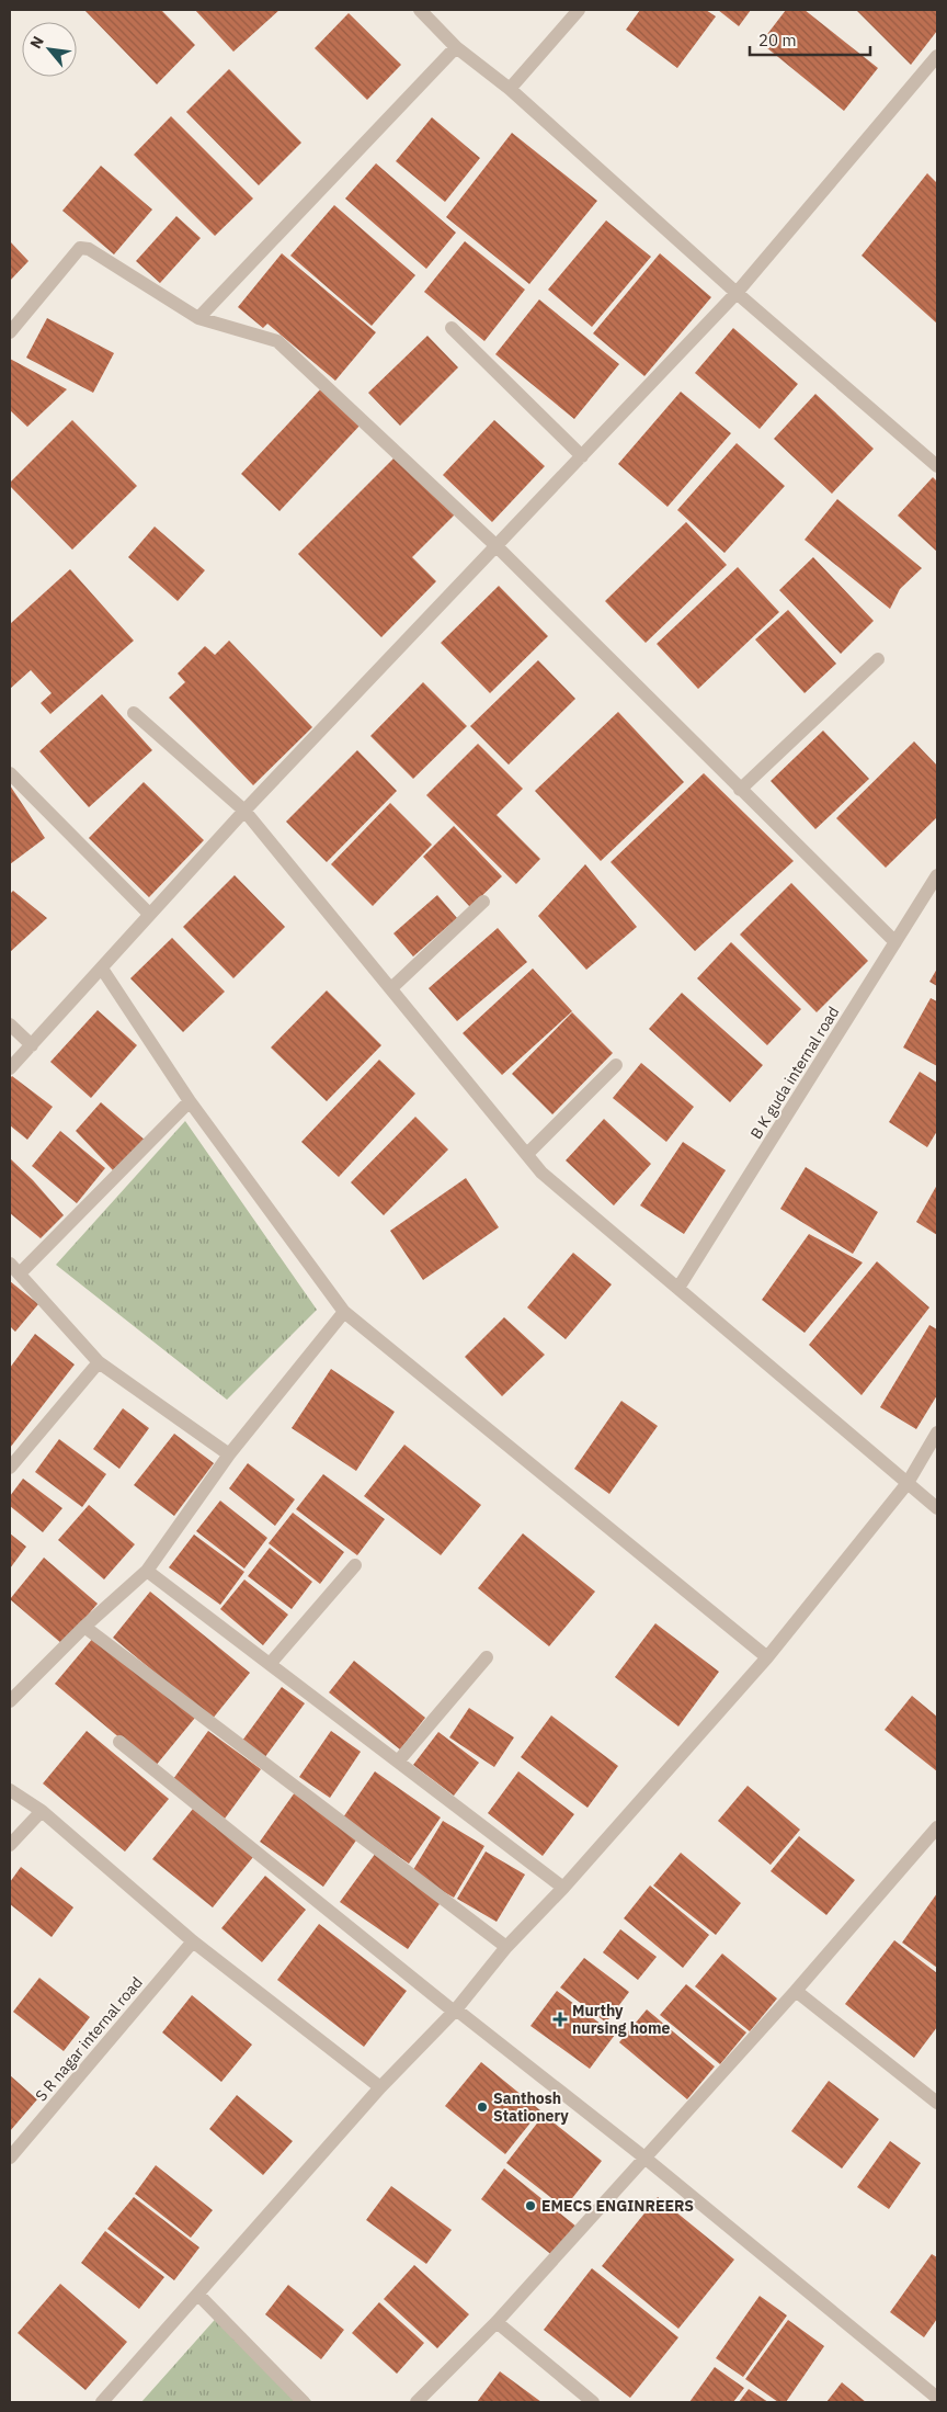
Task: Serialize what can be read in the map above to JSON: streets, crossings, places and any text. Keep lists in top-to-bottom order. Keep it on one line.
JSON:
{"streets":{"street":["B K guda internal road","S R nagar internal road"]},"places":{"health":["Murthy nursing home"],"other":["Santhosh Stationery","EMECS ENGINREERS"]},"scale_bar":"20 m","north":"top left"}
